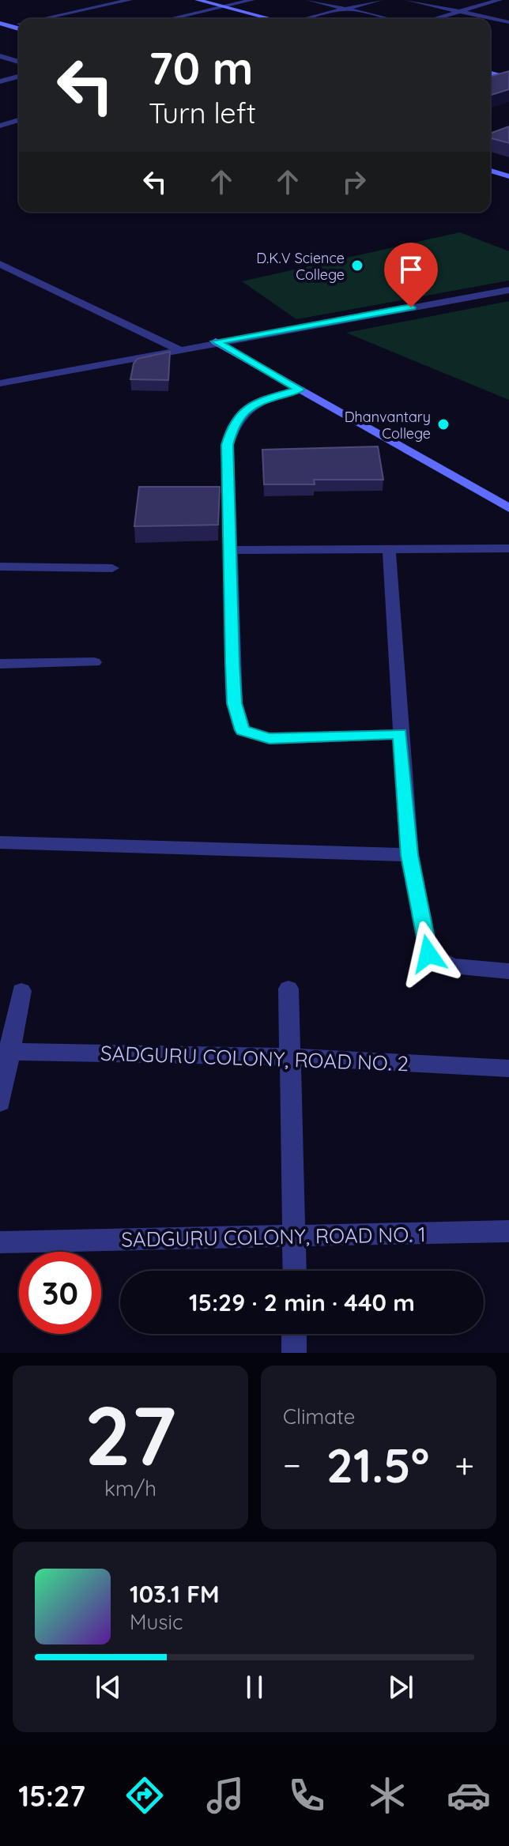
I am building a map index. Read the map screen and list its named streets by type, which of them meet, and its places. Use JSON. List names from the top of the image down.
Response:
{
  "streets": {
    "street": ["SADGURU COLONY, ROAD NO. 2", "SADGURU COLONY, ROAD NO. 1"]
  },
  "places": ["D.K.V Science College", "Dhanvantary College"],
  "page": {
    "turn": ["70 m", "Turn left"],
    "limit": "30",
    "trip": "15:29 · 2 min · 440 m",
    "tile": [
      ["27", "km/h"],
      "Climate"
    ],
    "heat": ["−", "21.5°", "+"],
    "song": ["103.1 FM", "Music"],
    "tabs": "15:27"
  }
}
